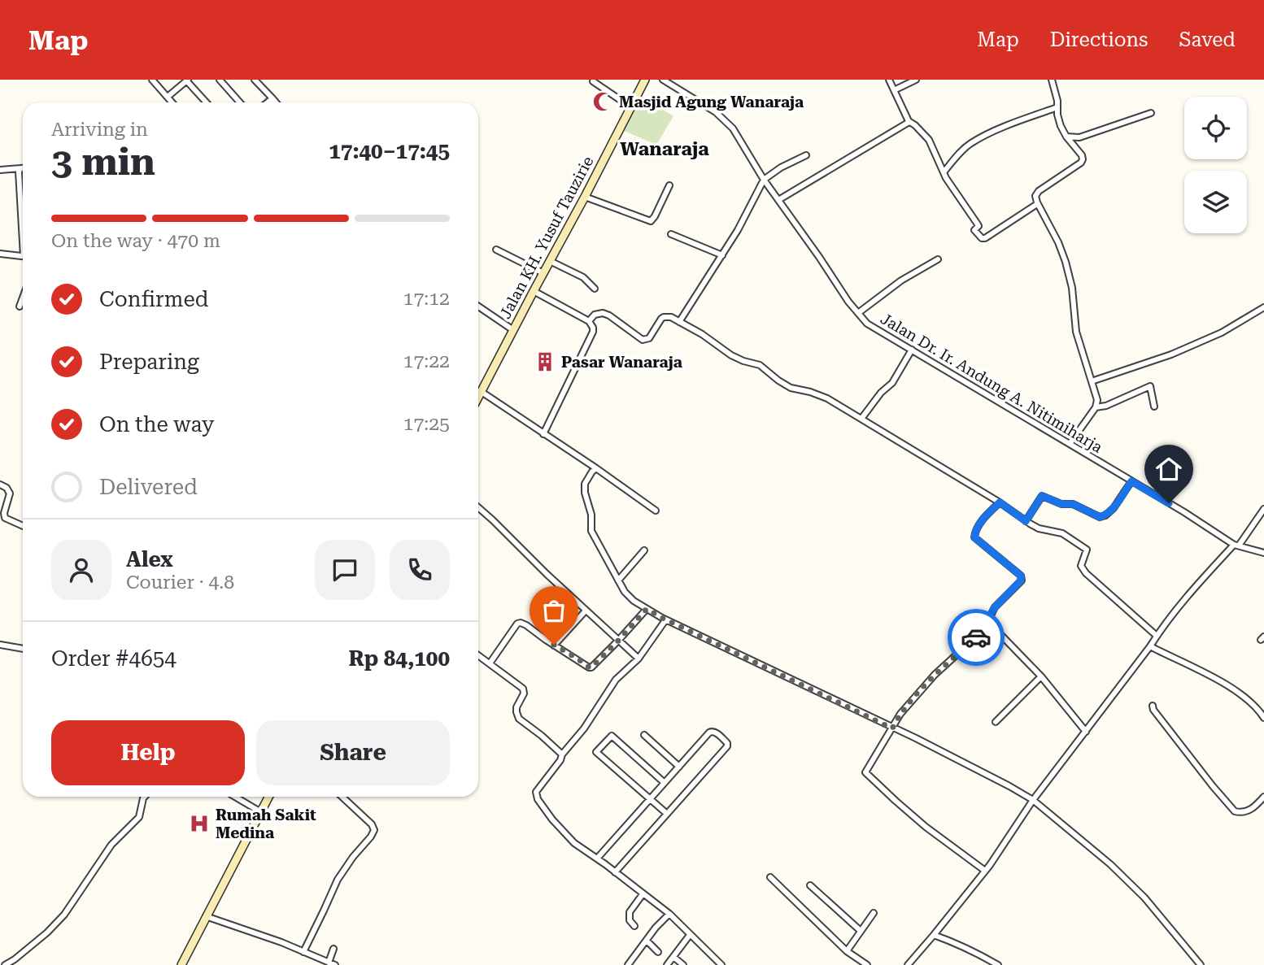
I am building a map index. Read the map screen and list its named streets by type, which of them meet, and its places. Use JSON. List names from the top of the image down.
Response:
{
  "streets": {
    "main road": ["Jalan KH. Yusuf Tauzirie"],
    "street": ["Jalan Dr. Ir. Andung A. Nitimiharja"]
  },
  "districts": ["Wanaraja"],
  "places": {
    "mosque": ["Masjid Agung Wanaraja"],
    "building": ["Pasar Wanaraja"],
    "hospital": ["Rumah Sakit Medina"]
  },
  "page": {
    "header": "Map",
    "nav": ["Map", "Directions", "Saved"],
    "heading": ["3 min", "Arriving in", "17:40–17:45"],
    "panel": [
      "Alex",
      "Courier · 4.8",
      "Order #4654",
      "Rp 84,100"
    ],
    "bar": "On the way · 470 m",
    "list": [
      ["Confirmed", "17:12"],
      ["Preparing", "17:22"],
      ["On the way", "17:25"],
      "Delivered"
    ],
    "buttons": ["Help", "Share"]
  }
}
